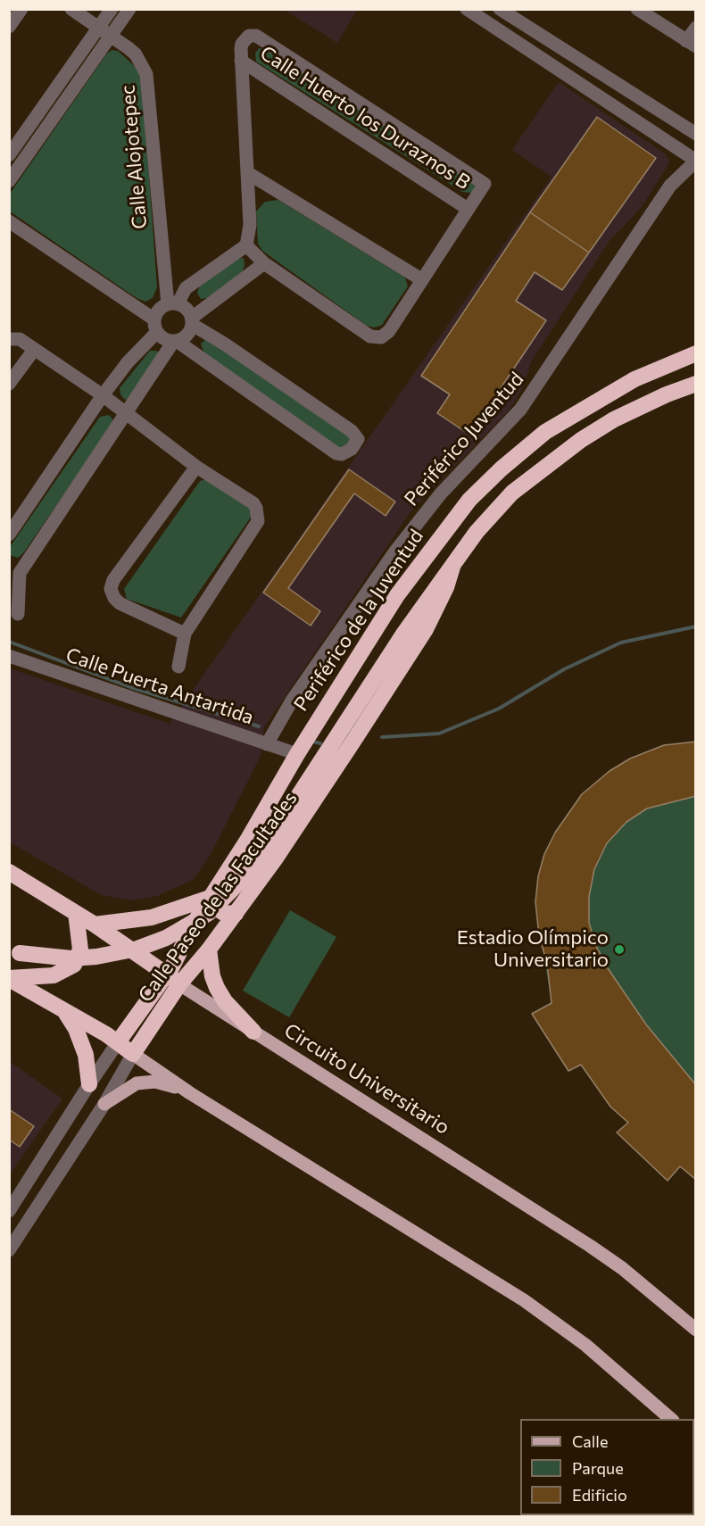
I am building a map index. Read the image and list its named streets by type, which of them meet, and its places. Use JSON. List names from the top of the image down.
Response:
{
  "streets": {
    "highway": ["Periférico de la Juventud", "Calle Paseo de las Facultades", "Circuito Universitario"],
    "street": [
      "Calle Huerto los Duraznos B",
      "Calle Alojotepec",
      "Periférico Juventud",
      "Calle Puerta Antartida"
    ]
  },
  "crossings": [
    ["Periférico Juventud", "Calle Puerta Antartida"],
    ["Periférico de la Juventud", "Calle Puerta Antartida"],
    ["Periférico de la Juventud", "Calle Paseo de las Facultades"],
    ["Periférico de la Juventud", "Circuito Universitario"],
    ["Calle Paseo de las Facultades", "Circuito Universitario"]
  ],
  "places": ["Estadio Olímpico Universitario"],
  "legend": ["Calle", "Parque", "Edificio"]
}
